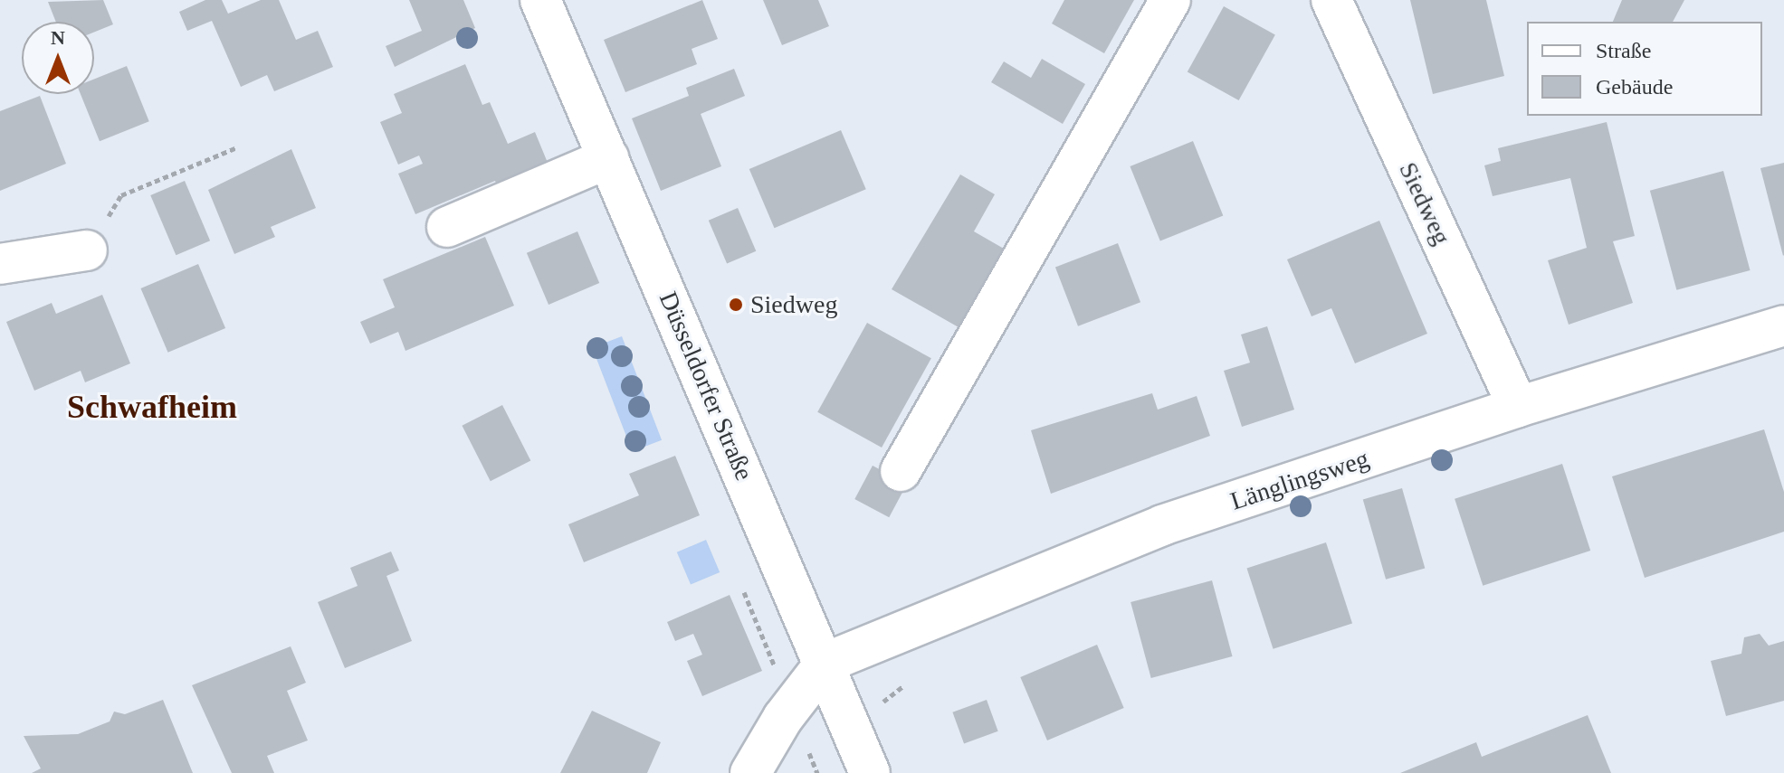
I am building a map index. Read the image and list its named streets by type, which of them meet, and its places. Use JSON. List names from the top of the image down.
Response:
{
  "streets": {
    "street": ["Siedweg", "Düsseldorfer Straße", "Länglingsweg"]
  },
  "crossings": [
    ["Siedweg", "Länglingsweg"],
    ["Düsseldorfer Straße", "Länglingsweg"]
  ],
  "districts": ["Schwafheim"],
  "places": ["Siedweg"],
  "legend": ["Straße", "Gebäude"],
  "north": "top"
}
